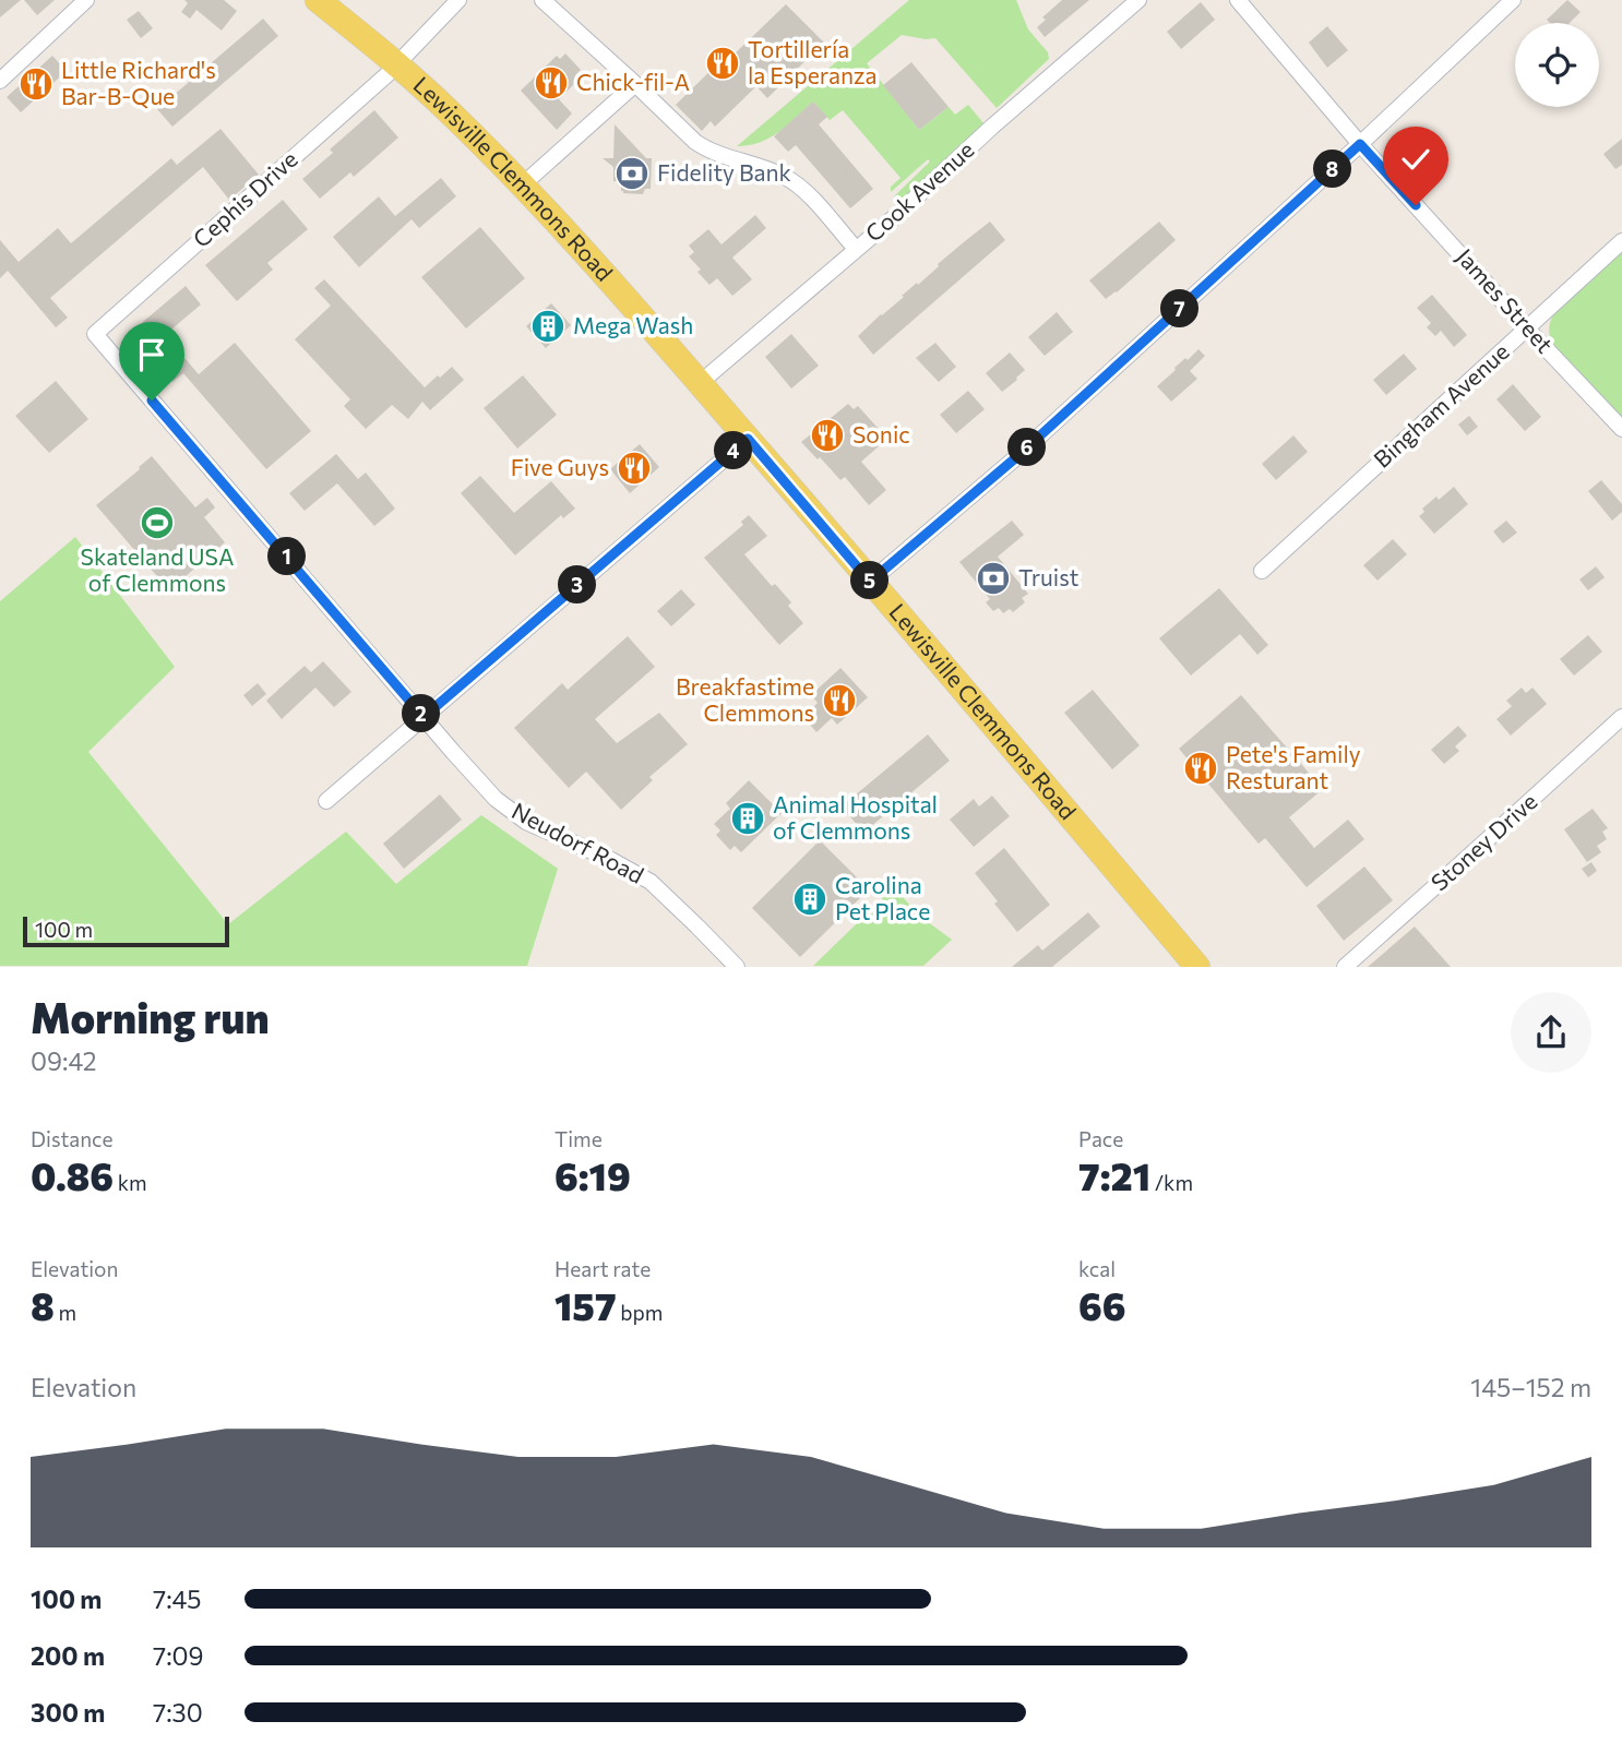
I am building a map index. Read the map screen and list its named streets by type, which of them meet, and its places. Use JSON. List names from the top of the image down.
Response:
{
  "streets": {
    "main road": ["Lewisville Clemmons Road"],
    "street": [
      "Cook Avenue",
      "Cephis Drive",
      "James Street",
      "Bingham Avenue",
      "Stoney Drive",
      "Neudorf Road"
    ]
  },
  "crossings": [
    ["Lewisville Clemmons Road", "Cook Avenue"],
    ["Lewisville Clemmons Road", "Cephis Drive"],
    ["Cephis Drive", "Neudorf Road"],
    ["James Street", "Bingham Avenue"]
  ],
  "places": {
    "restaurant": [
      "Tortillería la Esperanza",
      "Chick-fil-A",
      "Little Richard's Bar-B-Que",
      "Sonic",
      "Five Guys",
      "Breakfastime Clemmons",
      "Pete's Family Resturant"
    ],
    "bank": ["Fidelity Bank", "Truist"],
    "building": ["Mega Wash", "Animal Hospital of Clemmons", "Carolina Pet Place"],
    "sports": ["Skateland USA of Clemmons"]
  },
  "scale_bar": "100 m",
  "page": {
    "pins": [
      "8",
      "7",
      "6",
      "4",
      "1",
      "5",
      "3",
      "2"
    ],
    "scale": "100 m",
    "heading": ["Morning run", "09:42"],
    "stats": [
      ["Distance", "0.86 km"],
      ["Time", "6:19"],
      ["Pace", "7:21 /km"],
      ["Elevation", "8 m"],
      ["Heart rate", "157 bpm"],
      ["kcal", "66"]
    ],
    "chart": ["Elevation", "145–152 m"],
    "list": [
      {
        "name": "100 m",
        "note": "7:45"
      },
      {
        "name": "200 m",
        "note": "7:09"
      },
      {
        "name": "300 m",
        "note": "7:30"
      }
    ]
  }
}
